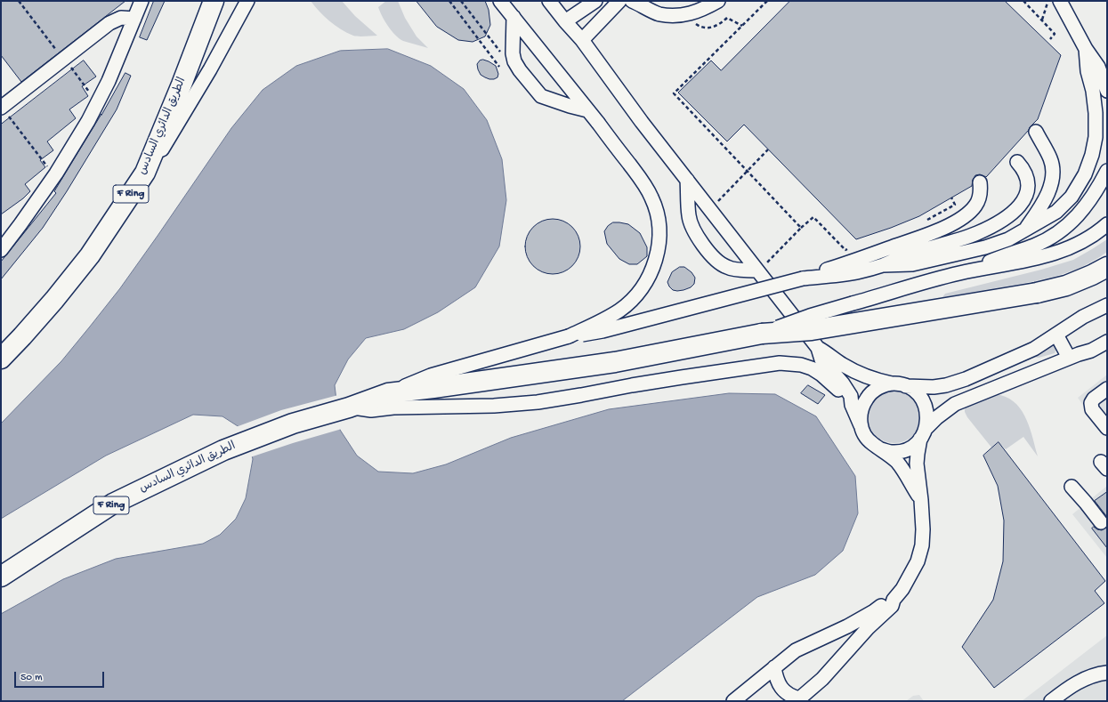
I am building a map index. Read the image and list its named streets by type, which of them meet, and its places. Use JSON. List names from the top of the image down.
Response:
{
  "streets": {
    "highway": ["الطريق الدائري السادس", "F Ring"]
  },
  "scale_bar": "50 m"
}
